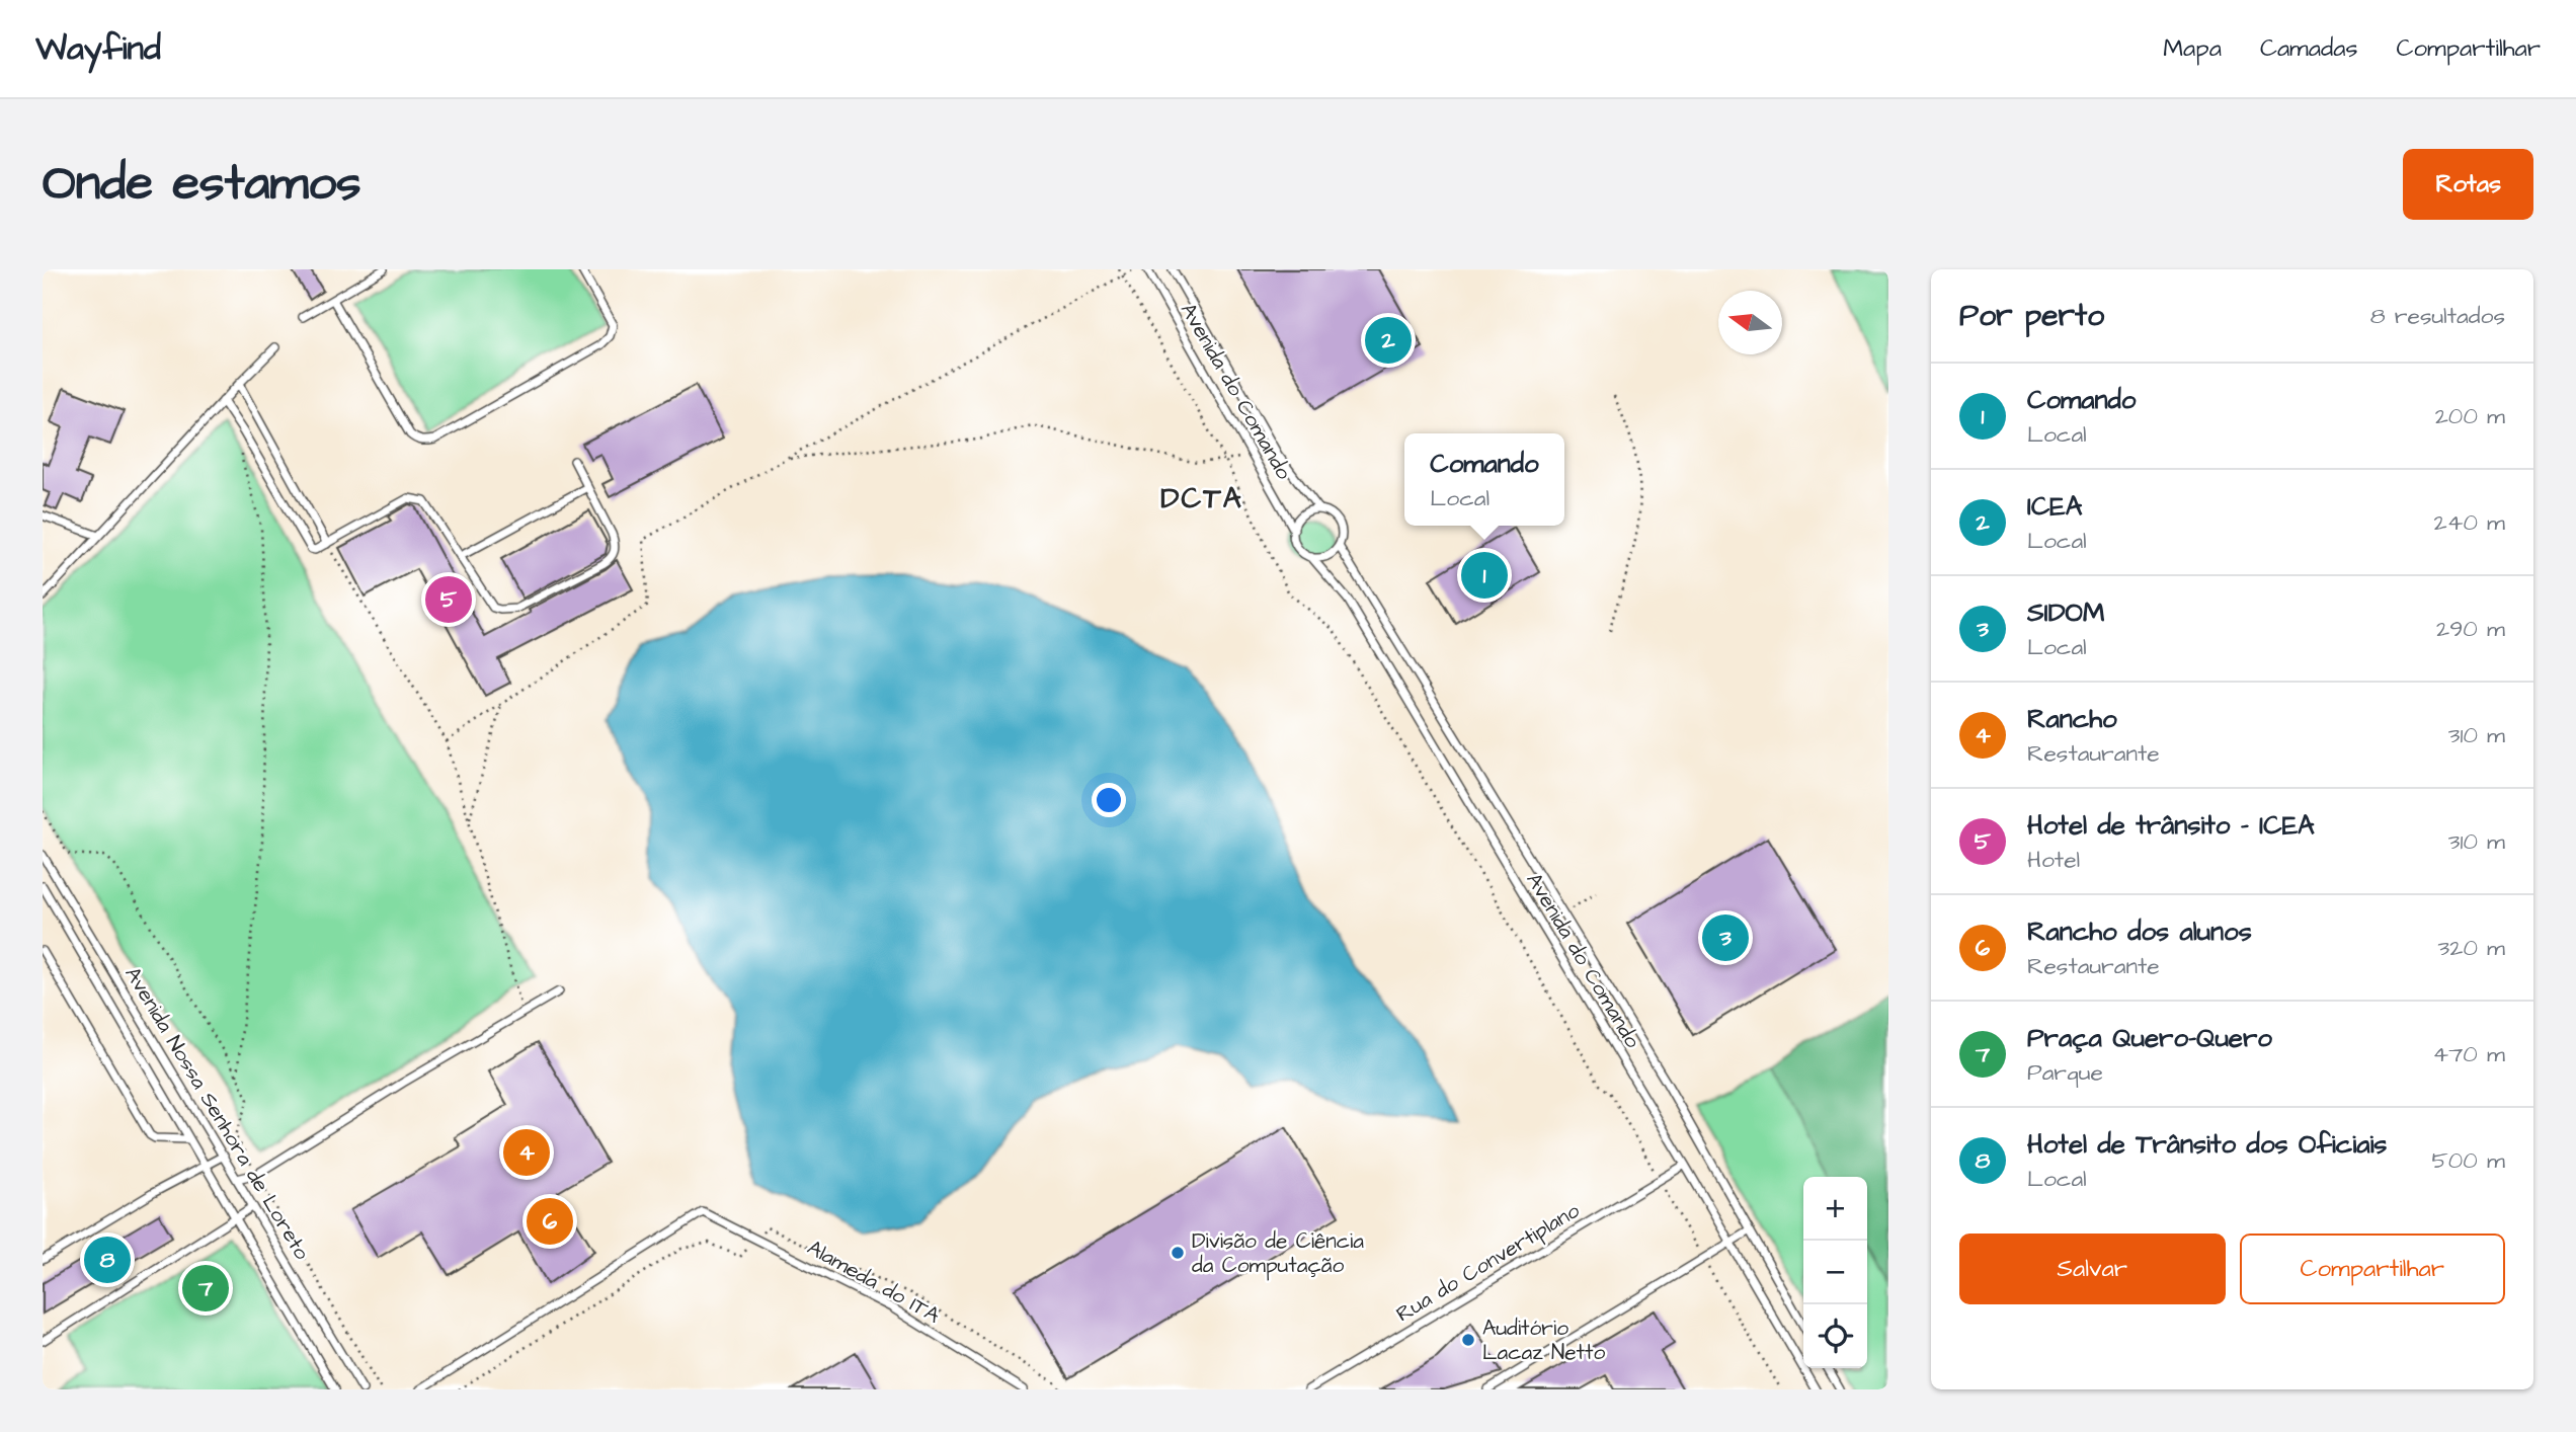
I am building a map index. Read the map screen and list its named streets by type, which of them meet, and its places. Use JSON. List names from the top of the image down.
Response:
{
  "streets": {
    "lane": [
      "Avenida do Comando",
      "Avenida Nossa Senhora de Loreto",
      "Rua do Convertiplano",
      "Alameda do ITA"
    ]
  },
  "crossings": [
    ["Avenida do Comando", "Rua do Convertiplano"]
  ],
  "districts": ["DCTA"],
  "places": ["Divisão de Ciência da Computação", "Auditório Lacaz Netto"],
  "north": "left",
  "page": {
    "header": "Wayfind",
    "nav": ["Mapa", "Camadas", "Compartilhar"],
    "buttons": [
      "Rotas",
      ["Salvar", "Compartilhar"]
    ],
    "title": "Onde estamos",
    "heading": ["Por perto", "8 resultados"],
    "pins": [
      "2",
      "1",
      "5",
      "3",
      "4",
      "6",
      "8",
      "7"
    ],
    "list": [
      {
        "mark": "1",
        "name": "Comando",
        "note": "Local",
        "value": "200 m"
      },
      {
        "mark": "2",
        "name": "ICEA",
        "note": "Local",
        "value": "240 m"
      },
      {
        "mark": "3",
        "name": "SIDOM",
        "note": "Local",
        "value": "290 m"
      },
      {
        "mark": "4",
        "name": "Rancho",
        "note": "Restaurante",
        "value": "310 m"
      },
      {
        "mark": "5",
        "name": "Hotel de trânsito - ICEA",
        "note": "Hotel",
        "value": "310 m"
      },
      {
        "mark": "6",
        "name": "Rancho dos alunos",
        "note": "Restaurante",
        "value": "320 m"
      },
      {
        "mark": "7",
        "name": "Praça Quero-Quero",
        "note": "Parque",
        "value": "470 m"
      },
      {
        "mark": "8",
        "name": "Hotel de Trânsito dos Oficiais",
        "note": "Local",
        "value": "500 m"
      }
    ],
    "popup": ["Comando", "Local"],
    "map_buttons": ["+", "−"]
  }
}
